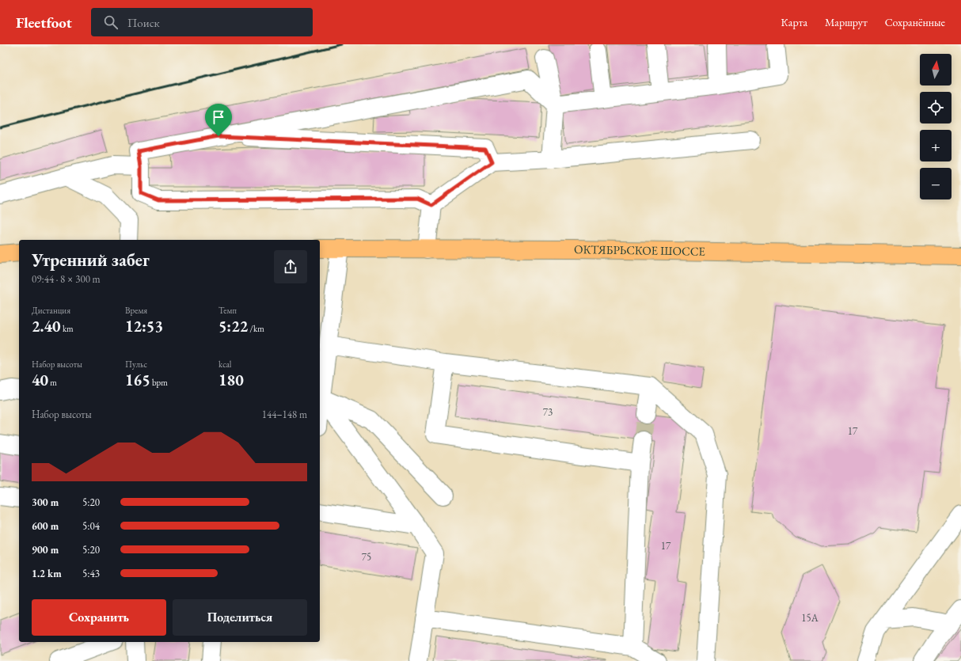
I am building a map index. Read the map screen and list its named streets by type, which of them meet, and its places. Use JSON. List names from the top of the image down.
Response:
{
  "streets": {
    "main road": ["ОКТЯБРЬСКОЕ ШОССЕ"]
  },
  "house_numbers": [
    "73",
    "17",
    "17",
    "75",
    "15А"
  ],
  "north": "top",
  "page": {
    "header": "Fleetfoot",
    "search": "Поиск",
    "nav": ["Карта", "Маршрут", "Сохранённые"],
    "map_buttons": ["+", "−"],
    "heading": ["Утренний забег", "09:44 · 8 × 300 m"],
    "stats": [
      ["Дистанция", "2.40 km"],
      ["Время", "12:53"],
      ["Темп", "5:22 /km"],
      ["Набор высоты", "40 m"],
      ["Пульс", "165 bpm"],
      ["kcal", "180"]
    ],
    "chart": ["Набор высоты", "144–148 m"],
    "list": [
      {
        "name": "300 m",
        "note": "5:20"
      },
      {
        "name": "600 m",
        "note": "5:04"
      },
      {
        "name": "900 m",
        "note": "5:20"
      },
      {
        "name": "1.2 km",
        "note": "5:43"
      }
    ],
    "buttons": ["Сохранить", "Поделиться"]
  }
}
